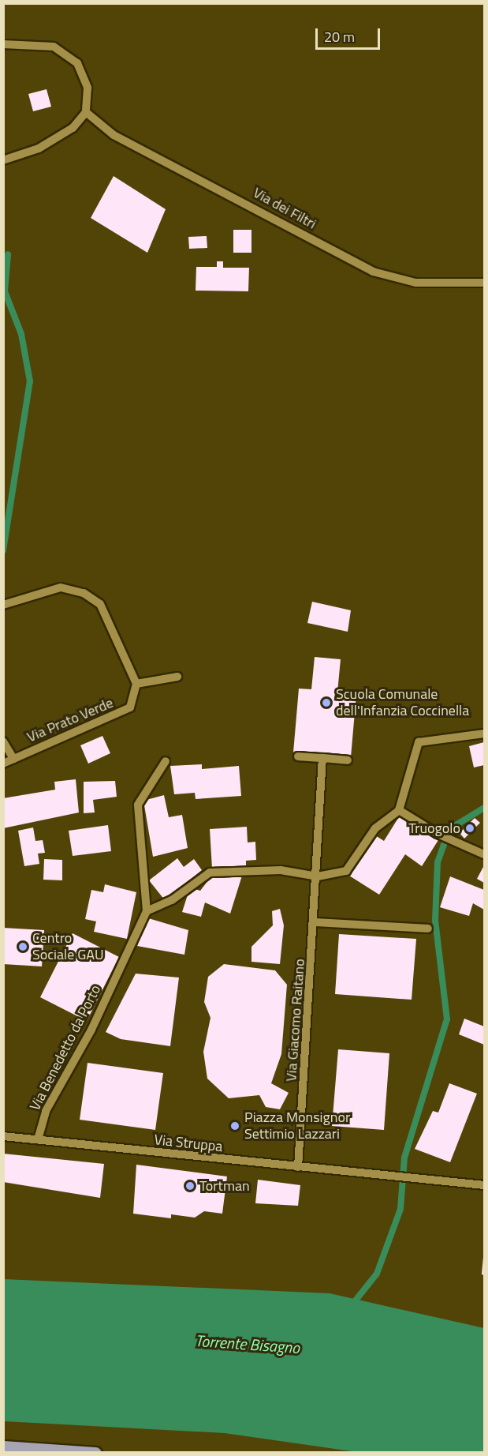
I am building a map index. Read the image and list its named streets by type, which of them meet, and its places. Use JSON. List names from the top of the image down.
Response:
{
  "streets": {
    "street": [
      "Via dei Filtri",
      "Via Prato Verde",
      "Via Giacomo Raitano",
      "Via Benedetto da Porto",
      "Via Struppa"
    ]
  },
  "crossings": [
    ["Via Giacomo Raitano", "Via Struppa"],
    ["Via Benedetto da Porto", "Via Struppa"]
  ],
  "water": ["Torrente Bisagno"],
  "places": [
    "Scuola Comunale dell'Infanzia Coccinella",
    "Truogolo",
    "Centro Sociale GAU",
    "Piazza Monsignor Settimio Lazzari",
    "Tortman"
  ],
  "scale_bar": "20 m"
}
